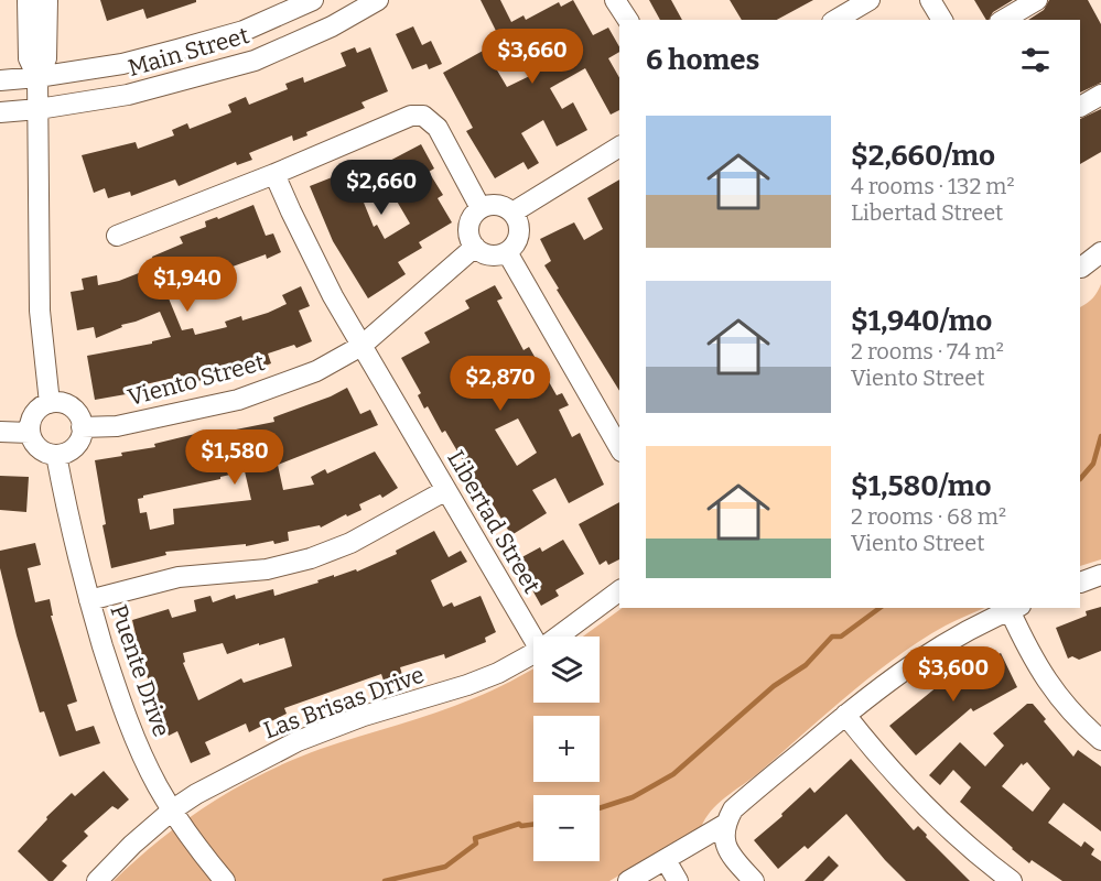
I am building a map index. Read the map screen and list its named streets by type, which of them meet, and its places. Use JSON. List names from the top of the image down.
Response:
{
  "streets": {
    "street": [
      "Main Street",
      "Viento Street",
      "Libertad Street",
      "Puente Drive",
      "Las Brisas Drive"
    ]
  },
  "crossings": [
    ["Viento Street", "Libertad Street"],
    ["Viento Street", "Puente Drive"],
    ["Puente Drive", "Las Brisas Drive"]
  ],
  "page": {
    "heading": "6 homes",
    "price": [
      "$3,660",
      "$2,660",
      "$1,940",
      "$2,870",
      "$1,580",
      "$3,600"
    ],
    "list": [
      {
        "name": "$2,660/mo",
        "note": "4 rooms · 132 m² · Libertad Street"
      },
      {
        "name": "$1,940/mo",
        "note": "2 rooms · 74 m² · Viento Street"
      },
      {
        "name": "$1,580/mo",
        "note": "2 rooms · 68 m² · Viento Street"
      }
    ],
    "map_buttons": ["+", "−"]
  }
}
